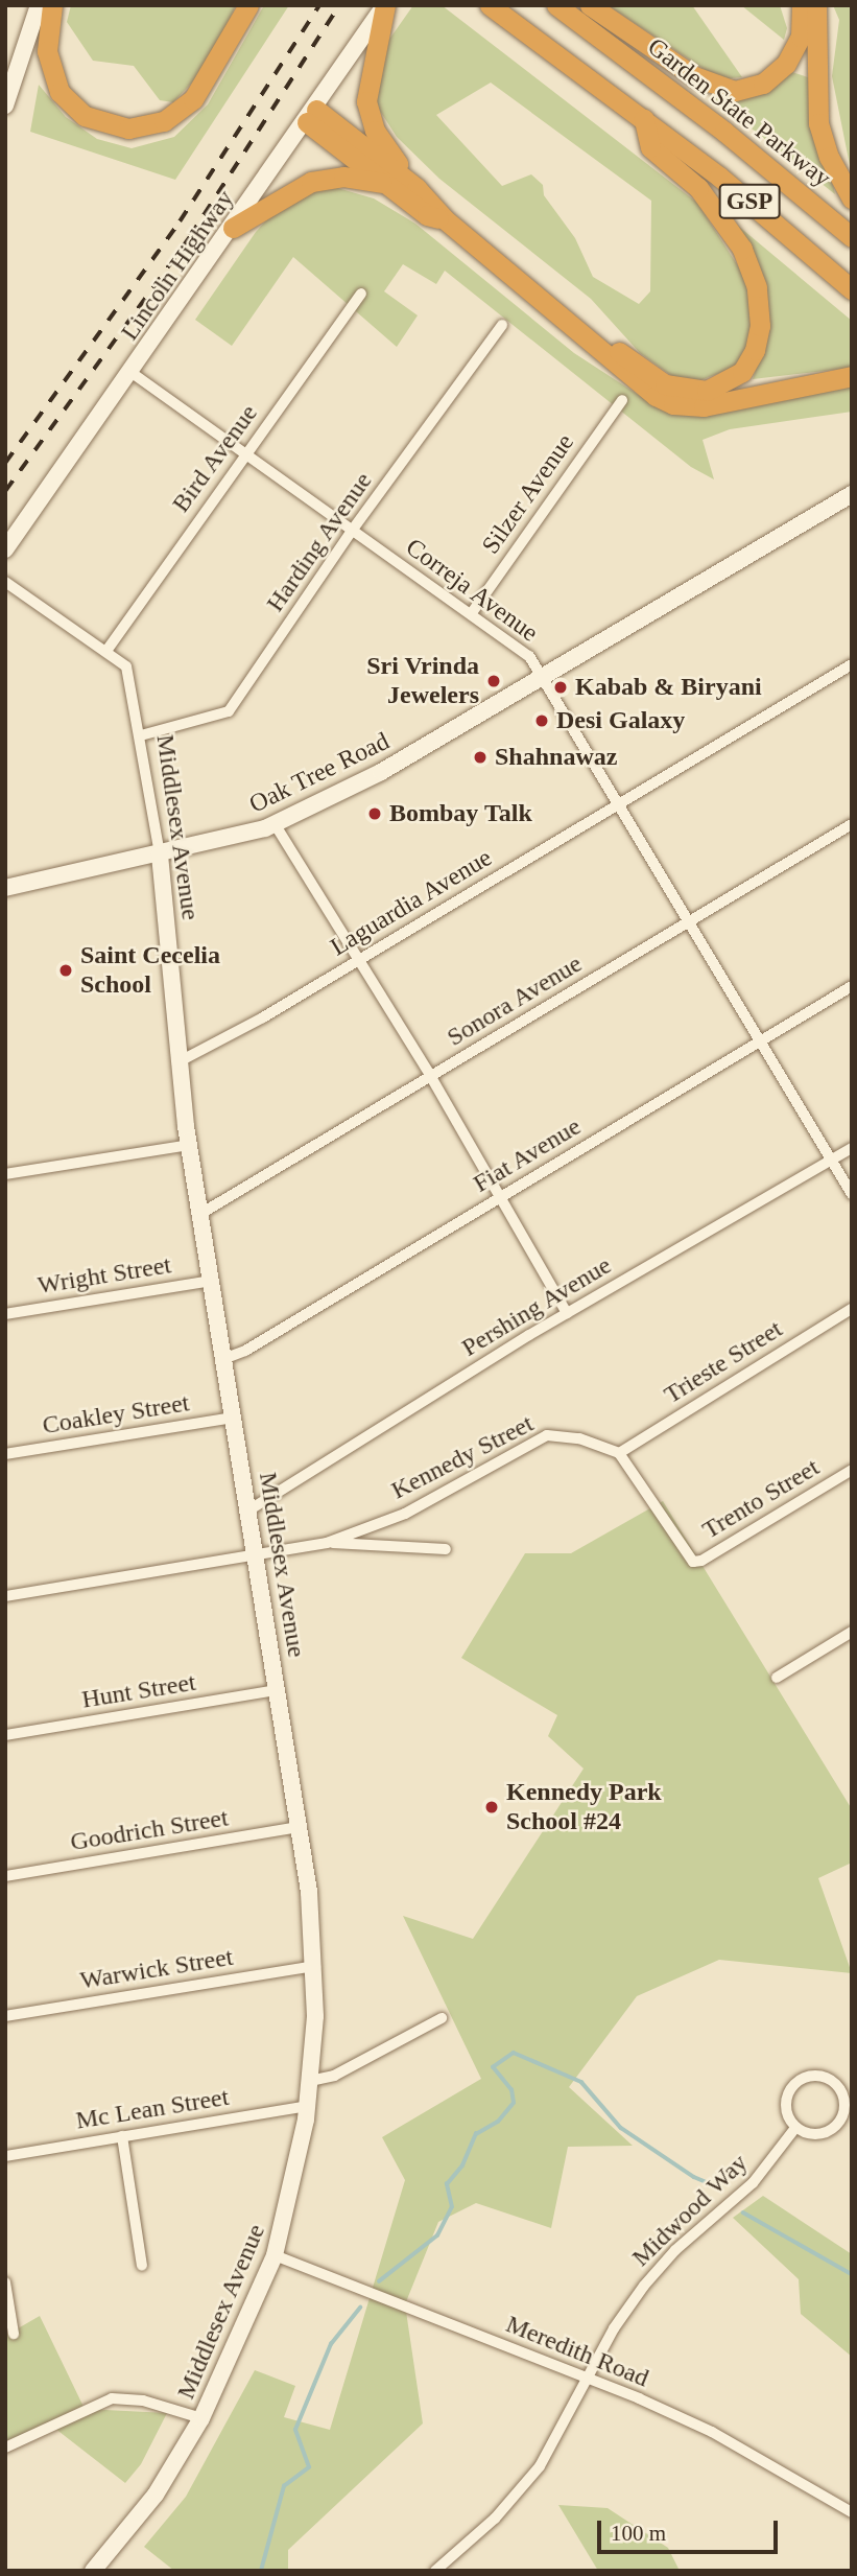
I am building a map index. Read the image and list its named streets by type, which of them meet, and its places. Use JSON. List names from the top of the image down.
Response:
{
  "streets": {
    "highway": ["Garden State Parkway", "GSP"],
    "street": [
      "Lincoln Highway",
      "Bird Avenue",
      "Silzer Avenue",
      "Harding Avenue",
      "Correja Avenue",
      "Oak Tree Road",
      "Middlesex Avenue",
      "Laguardia Avenue",
      "Sonora Avenue",
      "Fiat Avenue",
      "Wright Street",
      "Pershing Avenue",
      "Trieste Street",
      "Coakley Street",
      "Kennedy Street",
      "Trento Street",
      "Hunt Street",
      "Goodrich Street",
      "Warwick Street",
      "Mc Lean Street",
      "Midwood Way",
      "Meredith Road"
    ]
  },
  "crossings": [
    ["Lincoln Highway", "Correja Avenue"],
    ["Bird Avenue", "Correja Avenue"],
    ["Bird Avenue", "Middlesex Avenue"],
    ["Silzer Avenue", "Correja Avenue"],
    ["Harding Avenue", "Correja Avenue"],
    ["Harding Avenue", "Middlesex Avenue"],
    ["Correja Avenue", "Oak Tree Road"],
    ["Correja Avenue", "Laguardia Avenue"],
    ["Correja Avenue", "Sonora Avenue"],
    ["Correja Avenue", "Fiat Avenue"],
    ["Correja Avenue", "Pershing Avenue"],
    ["Oak Tree Road", "Middlesex Avenue"],
    ["Middlesex Avenue", "Laguardia Avenue"],
    ["Middlesex Avenue", "Sonora Avenue"],
    ["Middlesex Avenue", "Fiat Avenue"],
    ["Middlesex Avenue", "Wright Street"],
    ["Middlesex Avenue", "Pershing Avenue"],
    ["Middlesex Avenue", "Coakley Street"],
    ["Middlesex Avenue", "Kennedy Street"],
    ["Middlesex Avenue", "Hunt Street"],
    ["Middlesex Avenue", "Goodrich Street"],
    ["Middlesex Avenue", "Warwick Street"],
    ["Middlesex Avenue", "Mc Lean Street"],
    ["Middlesex Avenue", "Meredith Road"],
    ["Trieste Street", "Kennedy Street"],
    ["Trieste Street", "Trento Street"],
    ["Kennedy Street", "Trento Street"],
    ["Midwood Way", "Meredith Road"]
  ],
  "places": [
    "Sri Vrinda Jewelers",
    "Kabab & Biryani",
    "Desi Galaxy",
    "Shahnawaz",
    "Bombay Talk",
    "Saint Cecelia School",
    "Kennedy Park School #24"
  ],
  "scale_bar": "100 m"
}
